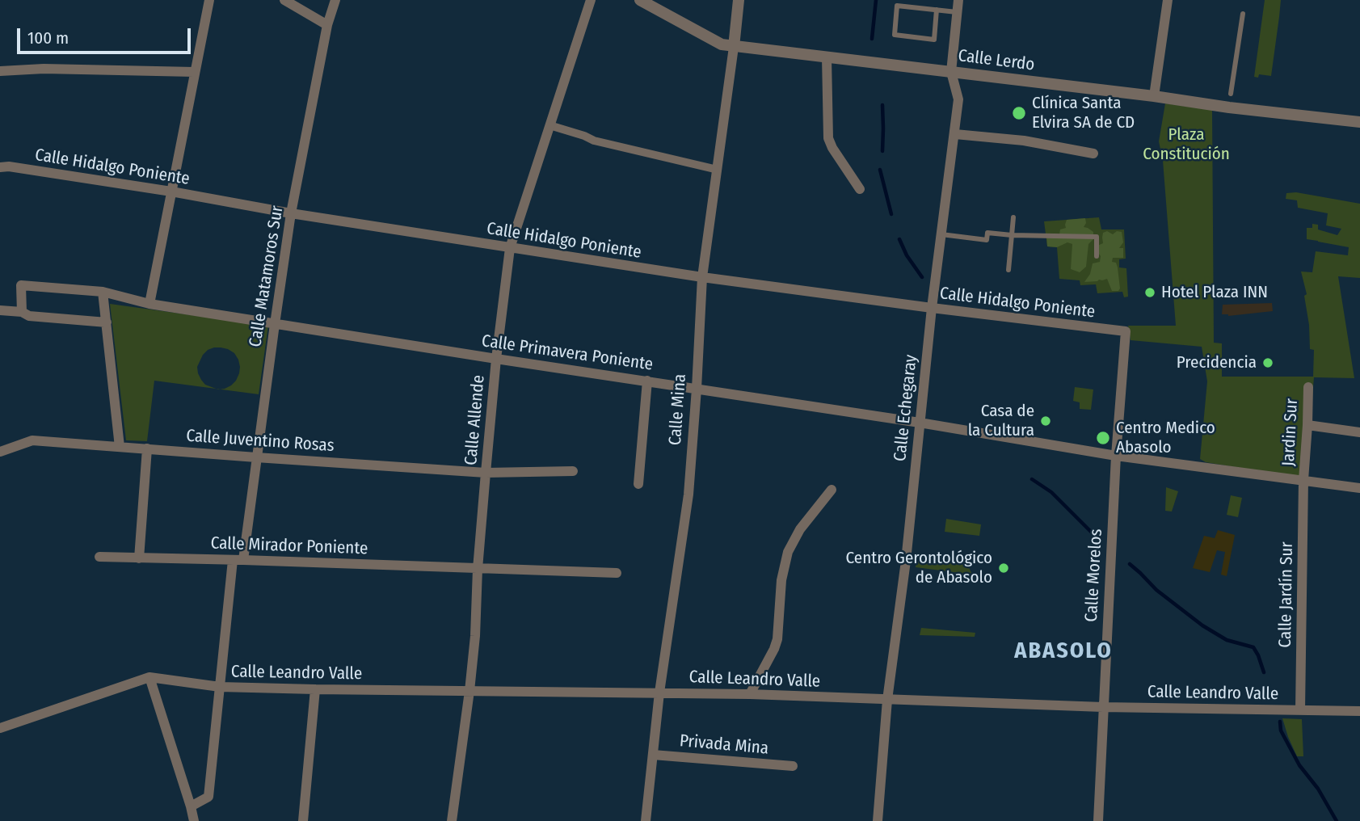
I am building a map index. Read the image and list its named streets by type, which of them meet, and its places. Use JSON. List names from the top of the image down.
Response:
{
  "streets": {
    "street": [
      "Calle Lerdo",
      "Calle Hidalgo Poniente",
      "Calle Matamoros Sur",
      "Calle Primavera Poniente",
      "Calle Echegaray",
      "Calle Mina",
      "Calle Allende",
      "Jardin Sur",
      "Calle Juventino Rosas",
      "Calle Mirador Poniente",
      "Calle Morelos",
      "Calle Jardín Sur",
      "Calle Leandro Valle",
      "Privada Mina"
    ]
  },
  "crossings": [
    ["Calle Lerdo", "Calle Echegaray"],
    ["Calle Lerdo", "Calle Mina"],
    ["Calle Hidalgo Poniente", "Calle Matamoros Sur"],
    ["Calle Hidalgo Poniente", "Calle Echegaray"],
    ["Calle Hidalgo Poniente", "Calle Mina"],
    ["Calle Hidalgo Poniente", "Calle Allende"],
    ["Calle Hidalgo Poniente", "Calle Morelos"],
    ["Calle Matamoros Sur", "Calle Primavera Poniente"],
    ["Calle Matamoros Sur", "Calle Juventino Rosas"],
    ["Calle Matamoros Sur", "Calle Mirador Poniente"],
    ["Calle Matamoros Sur", "Calle Leandro Valle"],
    ["Calle Primavera Poniente", "Calle Echegaray"],
    ["Calle Primavera Poniente", "Calle Mina"],
    ["Calle Primavera Poniente", "Calle Allende"],
    ["Calle Primavera Poniente", "Jardin Sur"],
    ["Calle Primavera Poniente", "Calle Morelos"],
    ["Calle Primavera Poniente", "Calle Jardín Sur"],
    ["Calle Echegaray", "Calle Leandro Valle"],
    ["Calle Mina", "Calle Leandro Valle"],
    ["Calle Mina", "Privada Mina"],
    ["Calle Allende", "Calle Juventino Rosas"],
    ["Calle Allende", "Calle Mirador Poniente"],
    ["Calle Allende", "Calle Leandro Valle"],
    ["Jardin Sur", "Calle Jardín Sur"],
    ["Calle Morelos", "Calle Leandro Valle"],
    ["Calle Jardín Sur", "Calle Leandro Valle"]
  ],
  "districts": ["ABASOLO"],
  "parks": ["Plaza Constitución"],
  "places": [
    "Clínica Santa Elvira SA de CD",
    "Hotel Plaza INN",
    "Precidencia",
    "Casa de la Cultura",
    "Centro Medico Abasolo",
    "Centro Gerontológico de Abasolo"
  ],
  "scale_bar": "100 m"
}
